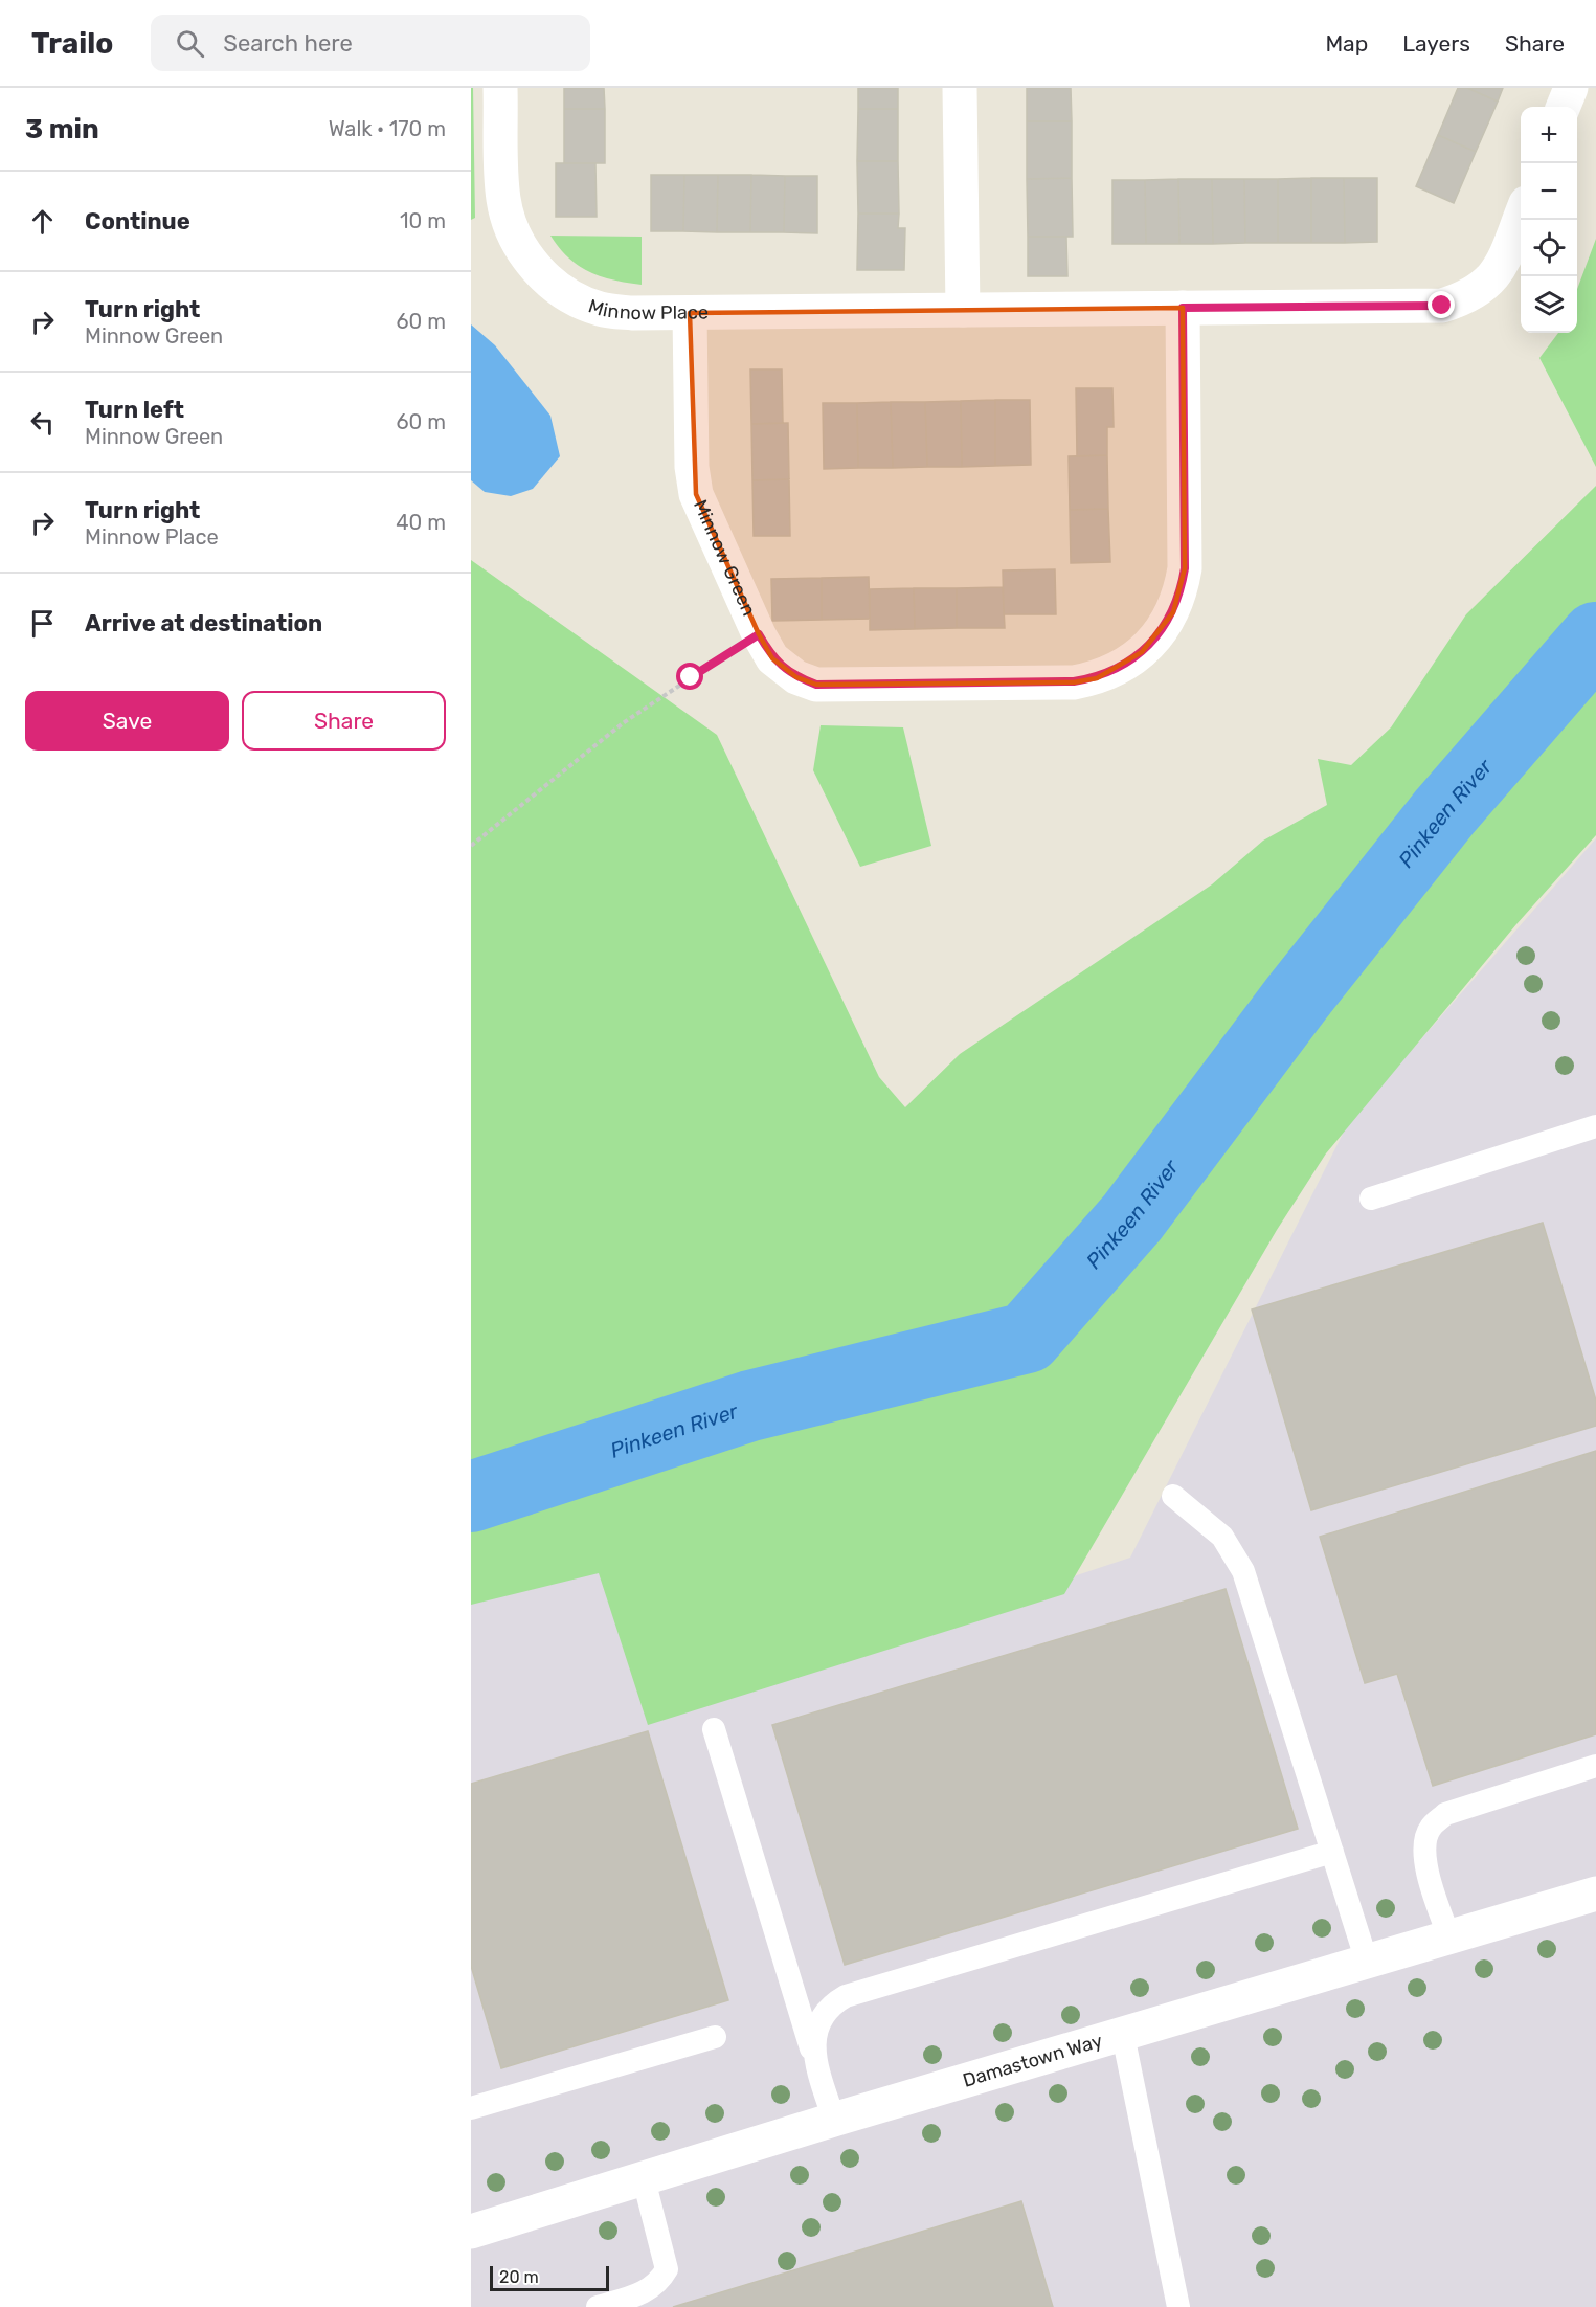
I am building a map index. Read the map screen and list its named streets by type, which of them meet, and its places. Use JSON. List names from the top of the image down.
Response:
{
  "streets": {
    "street": ["Minnow Place", "Minnow Green", "Damastown Way"]
  },
  "crossings": [
    ["Minnow Place", "Minnow Green"]
  ],
  "water": ["Pinkeen River"],
  "scale_bar": "20 m",
  "page": {
    "header": "Trailo",
    "search": "Search here",
    "nav": ["Map", "Layers", "Share"],
    "heading": ["3 min", "Walk · 170 m"],
    "map_buttons": ["+", "−"],
    "list": [
      ["Continue", "10 m"],
      ["Turn right", "Minnow Green", "60 m"],
      ["Turn left", "Minnow Green", "60 m"],
      ["Turn right", "Minnow Place", "40 m"],
      "Arrive at destination"
    ],
    "buttons": ["Save", "Share"],
    "scale": "20 m"
  }
}
